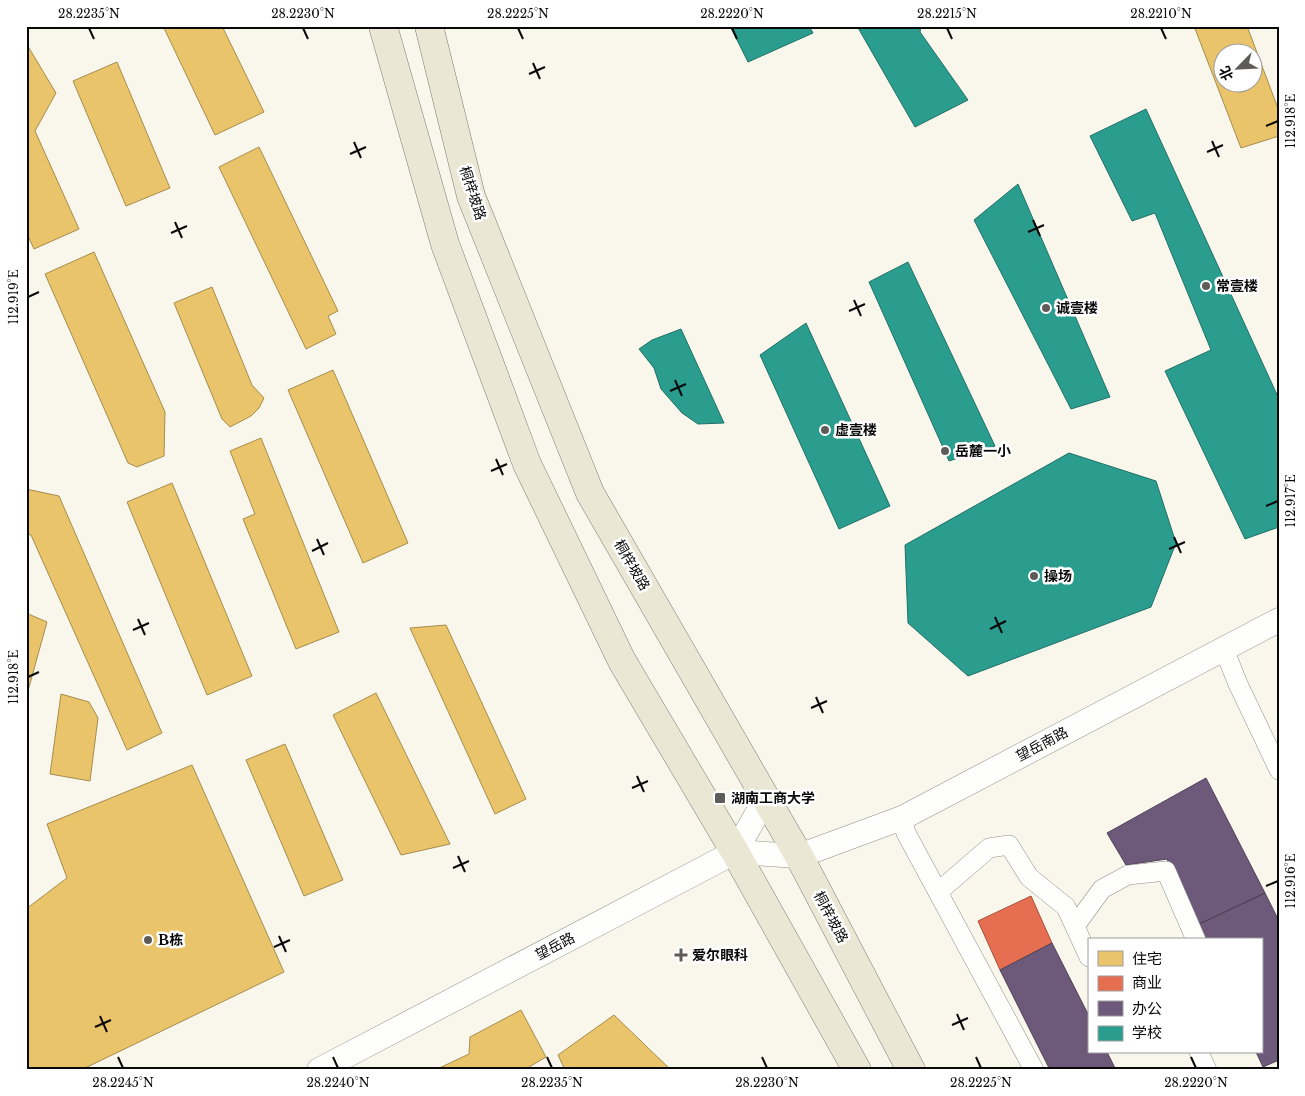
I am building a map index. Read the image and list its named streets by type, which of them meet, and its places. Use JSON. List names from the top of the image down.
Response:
{
  "streets": {
    "main road": ["桐梓坡路"],
    "street": ["望岳南路", "望岳路"]
  },
  "crossings": [
    ["桐梓坡路", "望岳南路"]
  ],
  "places": {
    "other": [
      "常壹楼",
      "诚壹楼",
      "虚壹楼",
      "岳麓一小",
      "操场",
      "B栋"
    ],
    "transit": ["湖南工商大学"],
    "health": ["爱尔眼科"]
  },
  "legend": [
    "住宅",
    "商业",
    "办公",
    "学校"
  ],
  "north": "bottom left",
  "coordinates": [
    "28.2235°N",
    "28.2230°N",
    "28.2225°N",
    "28.2220°N",
    "28.2215°N",
    "28.2210°N",
    "112.918°E",
    "112.919°E",
    "112.917°E",
    "112.916°E",
    "28.2245°N",
    "28.2240°N"
  ]
}
